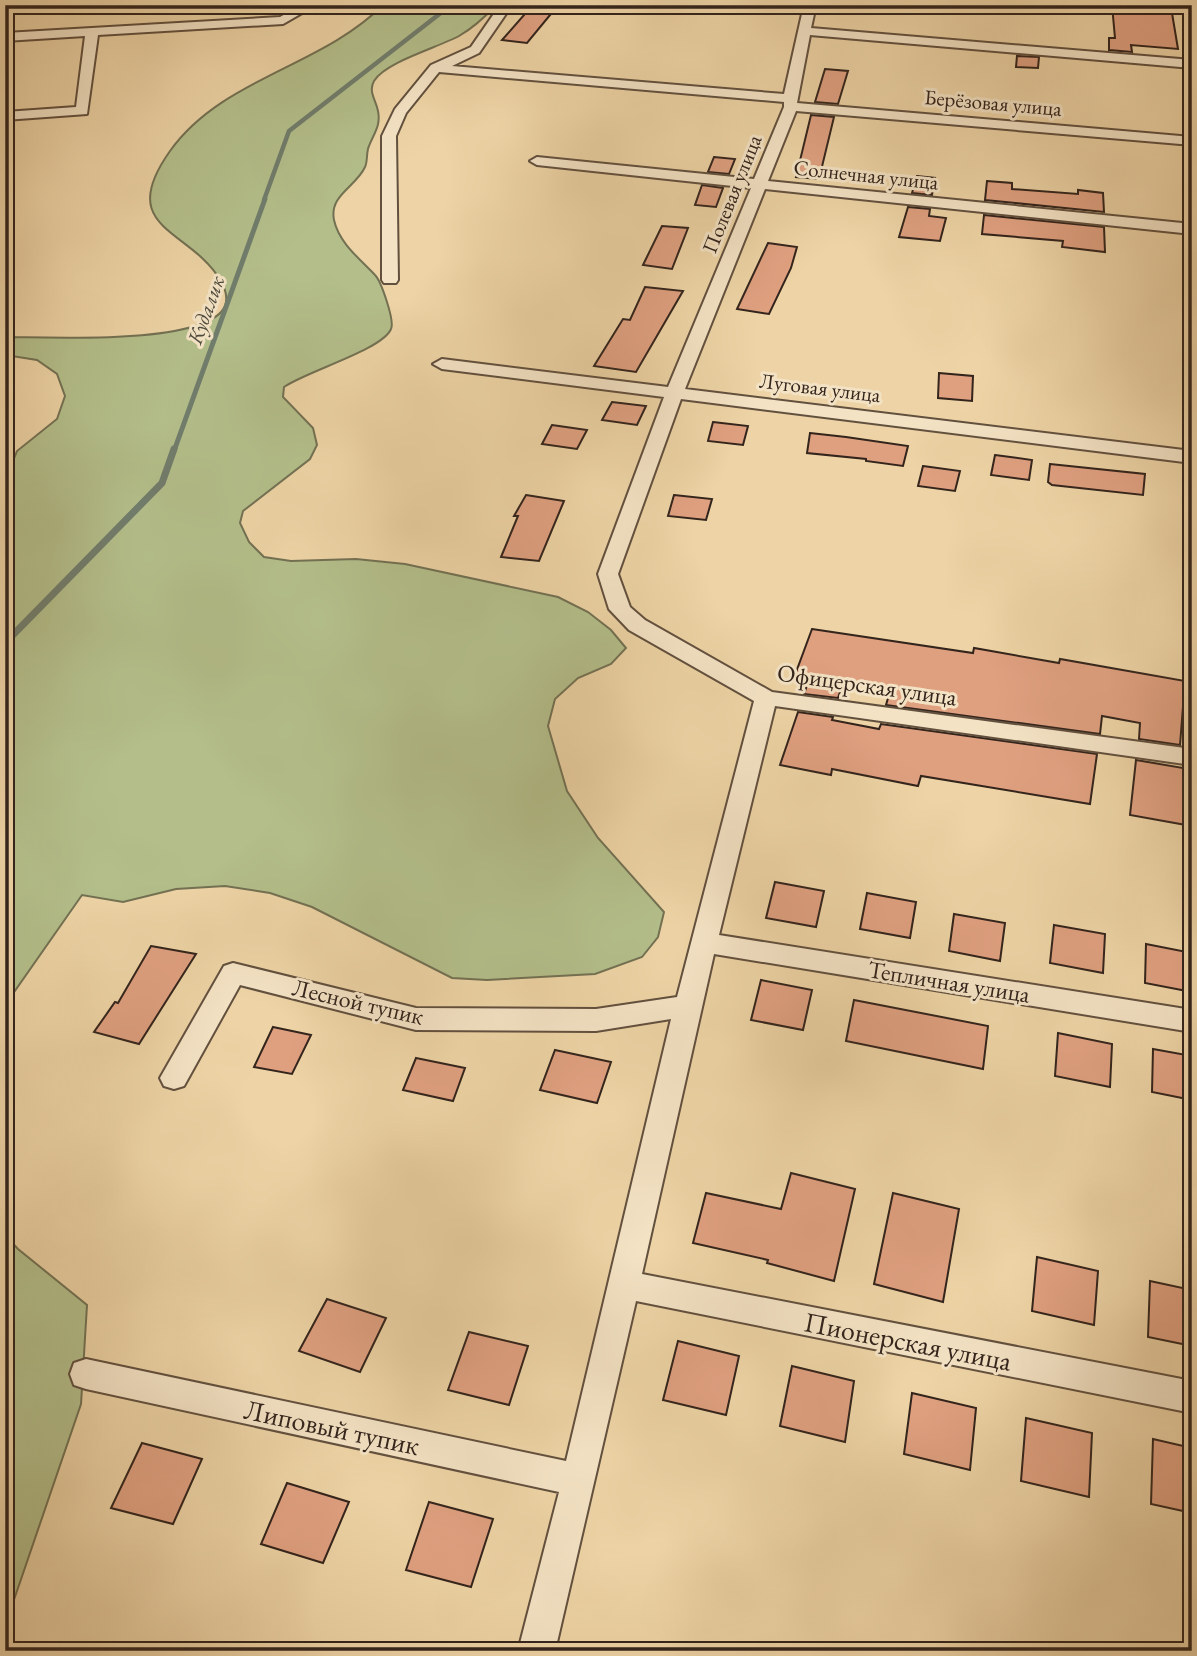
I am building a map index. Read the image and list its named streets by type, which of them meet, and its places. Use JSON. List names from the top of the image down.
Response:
{
  "streets": {
    "street": [
      "Берёзовая улица",
      "Солнечная улица",
      "Полевая улица",
      "Луговая улица",
      "Офицерская улица",
      "Тепличная улица",
      "Лесной тупик",
      "Пионерская улица",
      "Липовый тупик"
    ]
  },
  "crossings": [
    ["Берёзовая улица", "Полевая улица"],
    ["Солнечная улица", "Полевая улица"],
    ["Полевая улица", "Луговая улица"],
    ["Полевая улица", "Офицерская улица"],
    ["Луговая улица", "Офицерская улица"]
  ],
  "water": ["Кудалик"]
}
